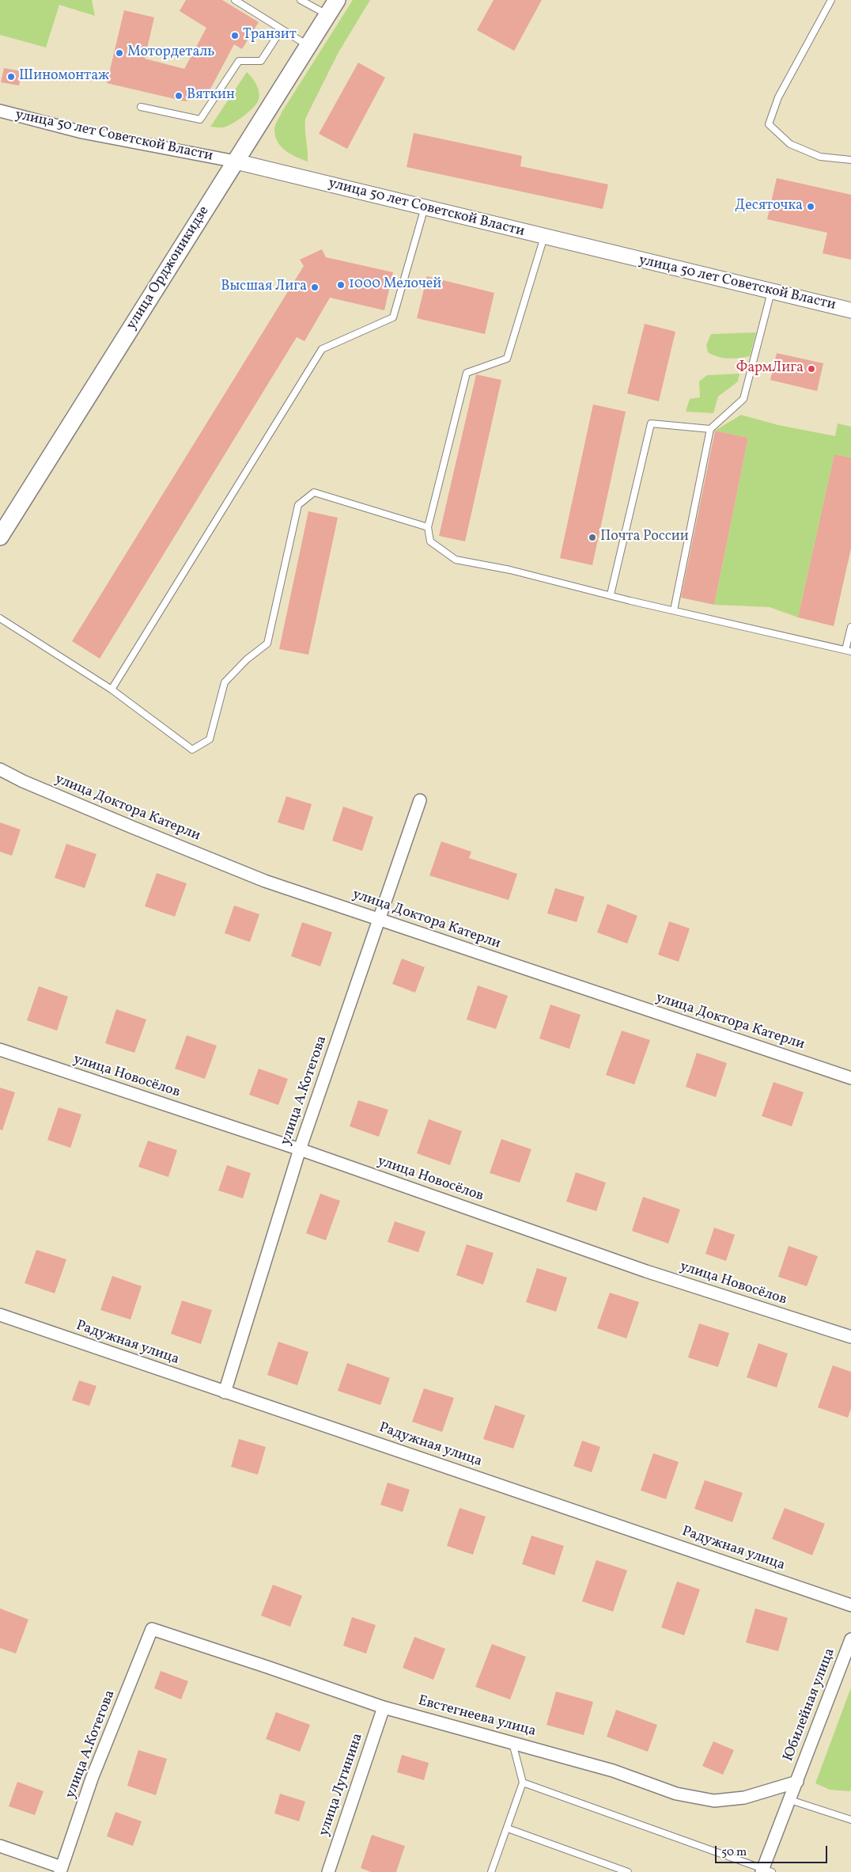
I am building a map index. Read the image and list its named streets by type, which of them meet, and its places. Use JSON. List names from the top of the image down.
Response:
{
  "streets": {
    "main road": ["улица Орджоникидзе"],
    "street": [
      "улица 50 лет Советской Власти",
      "улица Доктора Катерли",
      "улица Новосёлов",
      "улица А.Котегова",
      "Радужная улица",
      "Юбилейная улица",
      "Евстегнеева улица",
      "улица Лугинина"
    ]
  },
  "crossings": [
    ["улица 50 лет Советской Власти", "улица Орджоникидзе"],
    ["улица Доктора Катерли", "улица А.Котегова"],
    ["улица Новосёлов", "улица А.Котегова"],
    ["улица А.Котегова", "Радужная улица"],
    ["улица А.Котегова", "Евстегнеева улица"],
    ["Юбилейная улица", "Евстегнеева улица"],
    ["Евстегнеева улица", "улица Лугинина"]
  ],
  "places": [
    "Транзит",
    "Мотордеталь",
    "Шиномонтаж",
    "Вяткин",
    "Десяточка",
    "1000 Мелочей",
    "Высшая Лига",
    "ФармЛига",
    "Почта России"
  ],
  "scale_bar": "50 m"
}
